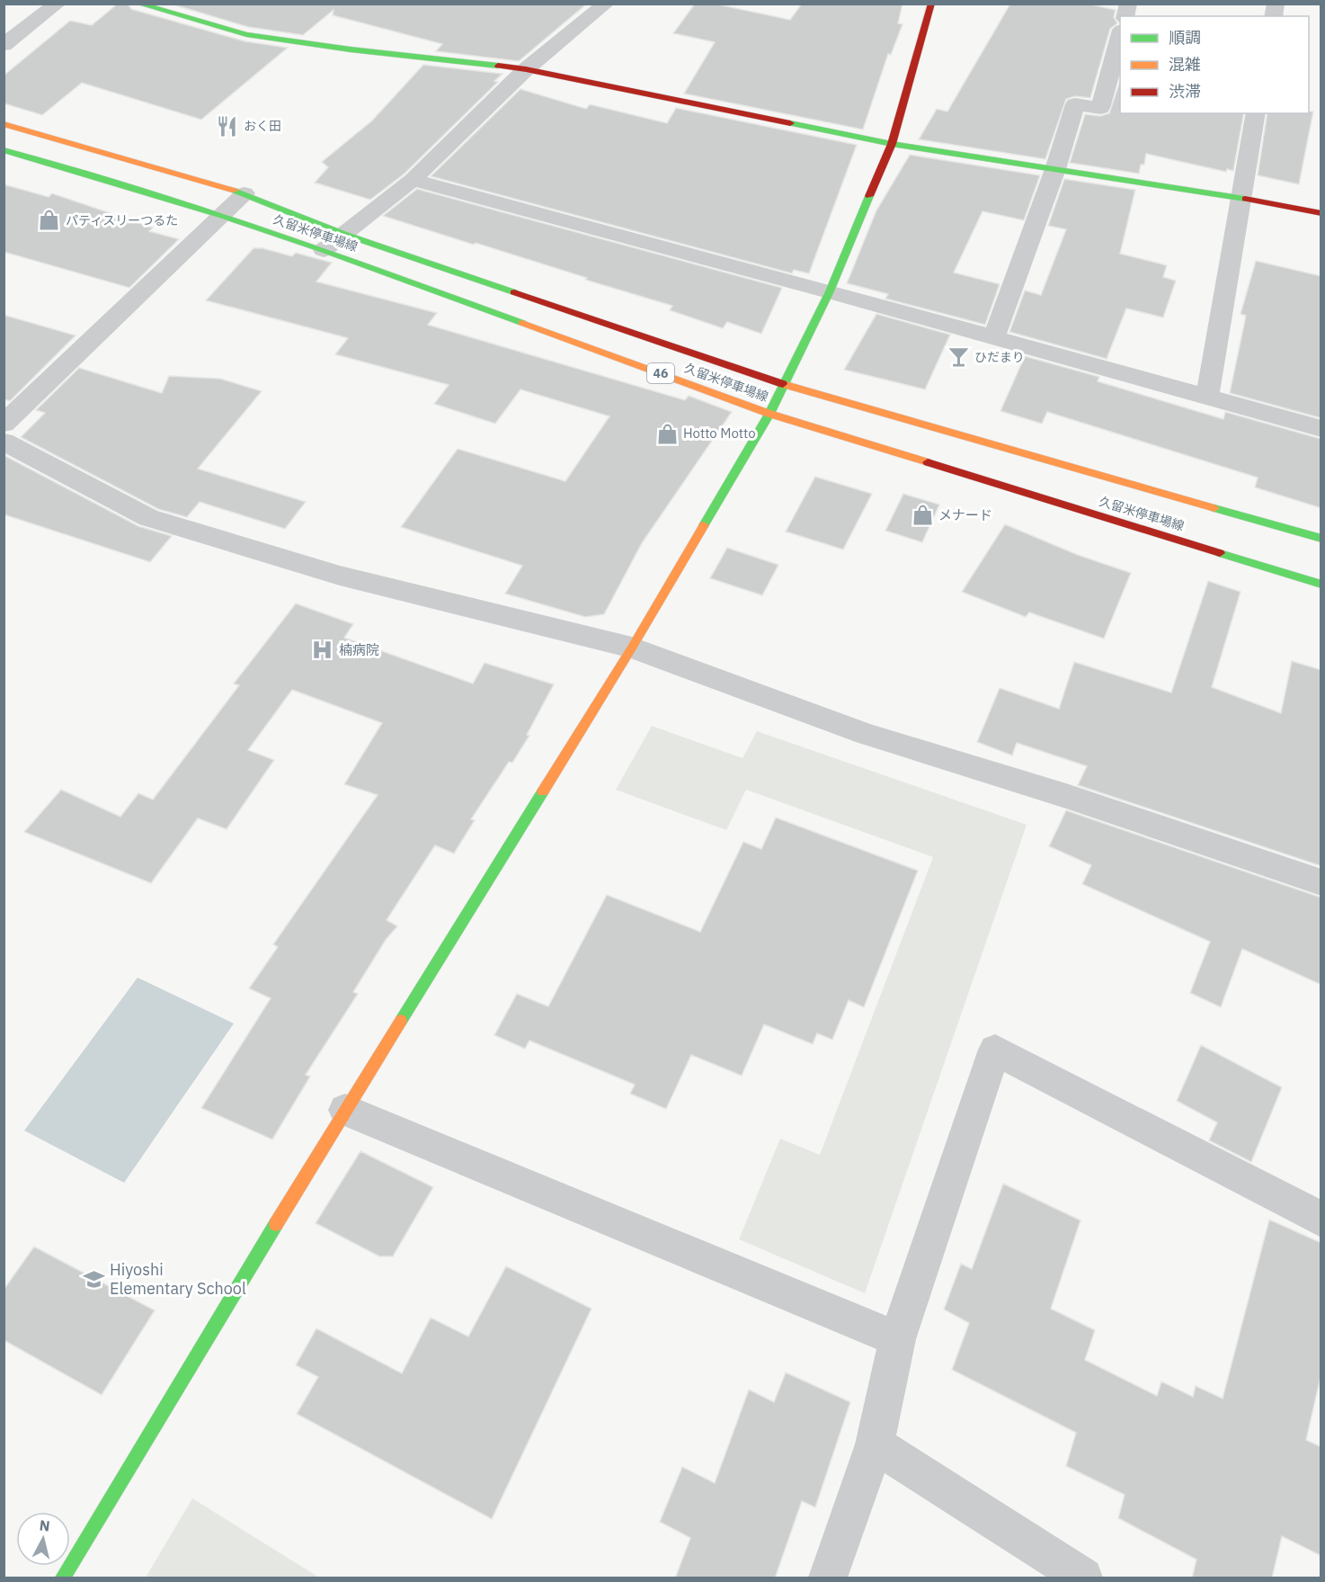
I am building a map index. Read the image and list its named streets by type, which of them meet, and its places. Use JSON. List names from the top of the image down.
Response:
{
  "streets": {
    "street": ["久留米停車場線", "46"]
  },
  "places": {
    "restaurant": ["おく田"],
    "shop": ["パティスリーつるた", "Hotto Motto", "メナード"],
    "bar": ["ひだまり"],
    "hospital": ["楠病院"],
    "school or university": ["Hiyoshi Elementary School"]
  },
  "legend": ["順調", "混雑", "渋滞"],
  "north": "top"
}
